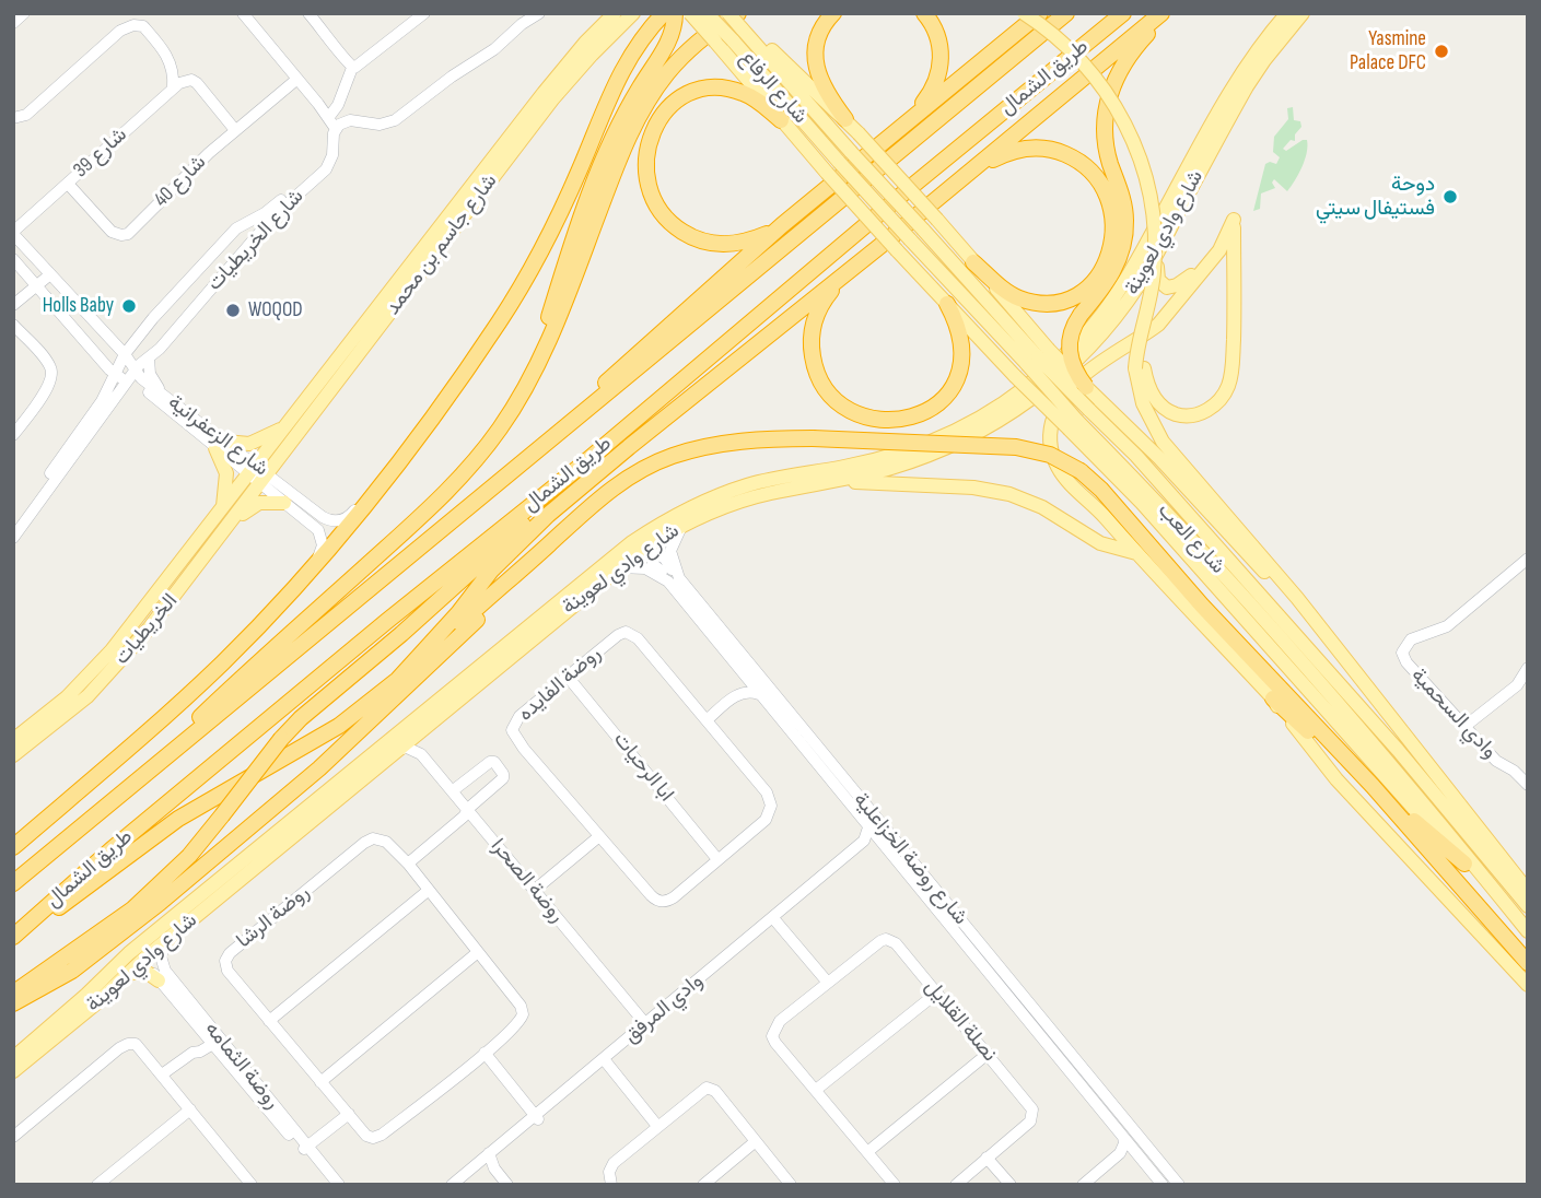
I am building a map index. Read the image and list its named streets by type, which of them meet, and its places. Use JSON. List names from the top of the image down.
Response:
{
  "streets": {
    "highway": ["طريق الشمال"],
    "main road": [
      "شارع الرفاع",
      "شارع وادي لعوينة",
      "شارع جاسم بن محمد",
      "شارع العب",
      "الخريطيات"
    ],
    "street": [
      "شارع 39",
      "شارع 40",
      "شارع الخريطيات",
      "شارع الزعفرانية",
      "روضة الفايده",
      "وادي السحمية",
      "ابا الرحيات",
      "شارع روضة الخزاعلية",
      "روضة الصحرا",
      "روضة الرشا",
      "وادي المرفق",
      "نصلة القلايل",
      "روضة الثمامه"
    ]
  },
  "crossings": [
    ["شارع الرفاع", "شارع العب"],
    ["شارع 39", "شارع 40"],
    ["شارع 39", "شارع الزعفرانية"],
    ["شارع وادي لعوينة", "شارع روضة الخزاعلية"],
    ["شارع وادي لعوينة", "روضة الصحرا"],
    ["شارع وادي لعوينة", "روضة الثمامه"],
    ["شارع الخريطيات", "شارع الزعفرانية"],
    ["شارع جاسم بن محمد", "شارع الزعفرانية"],
    ["شارع جاسم بن محمد", "الخريطيات"],
    ["شارع الزعفرانية", "الخريطيات"],
    ["روضة الفايده", "ابا الرحيات"],
    ["شارع روضة الخزاعلية", "وادي المرفق"],
    ["روضة الصحرا", "وادي المرفق"]
  ],
  "places": [
    "Yasmine Palace DFC",
    "دوحة فستيفال سيتي",
    "Holls Baby",
    "WOQOD"
  ]
}
